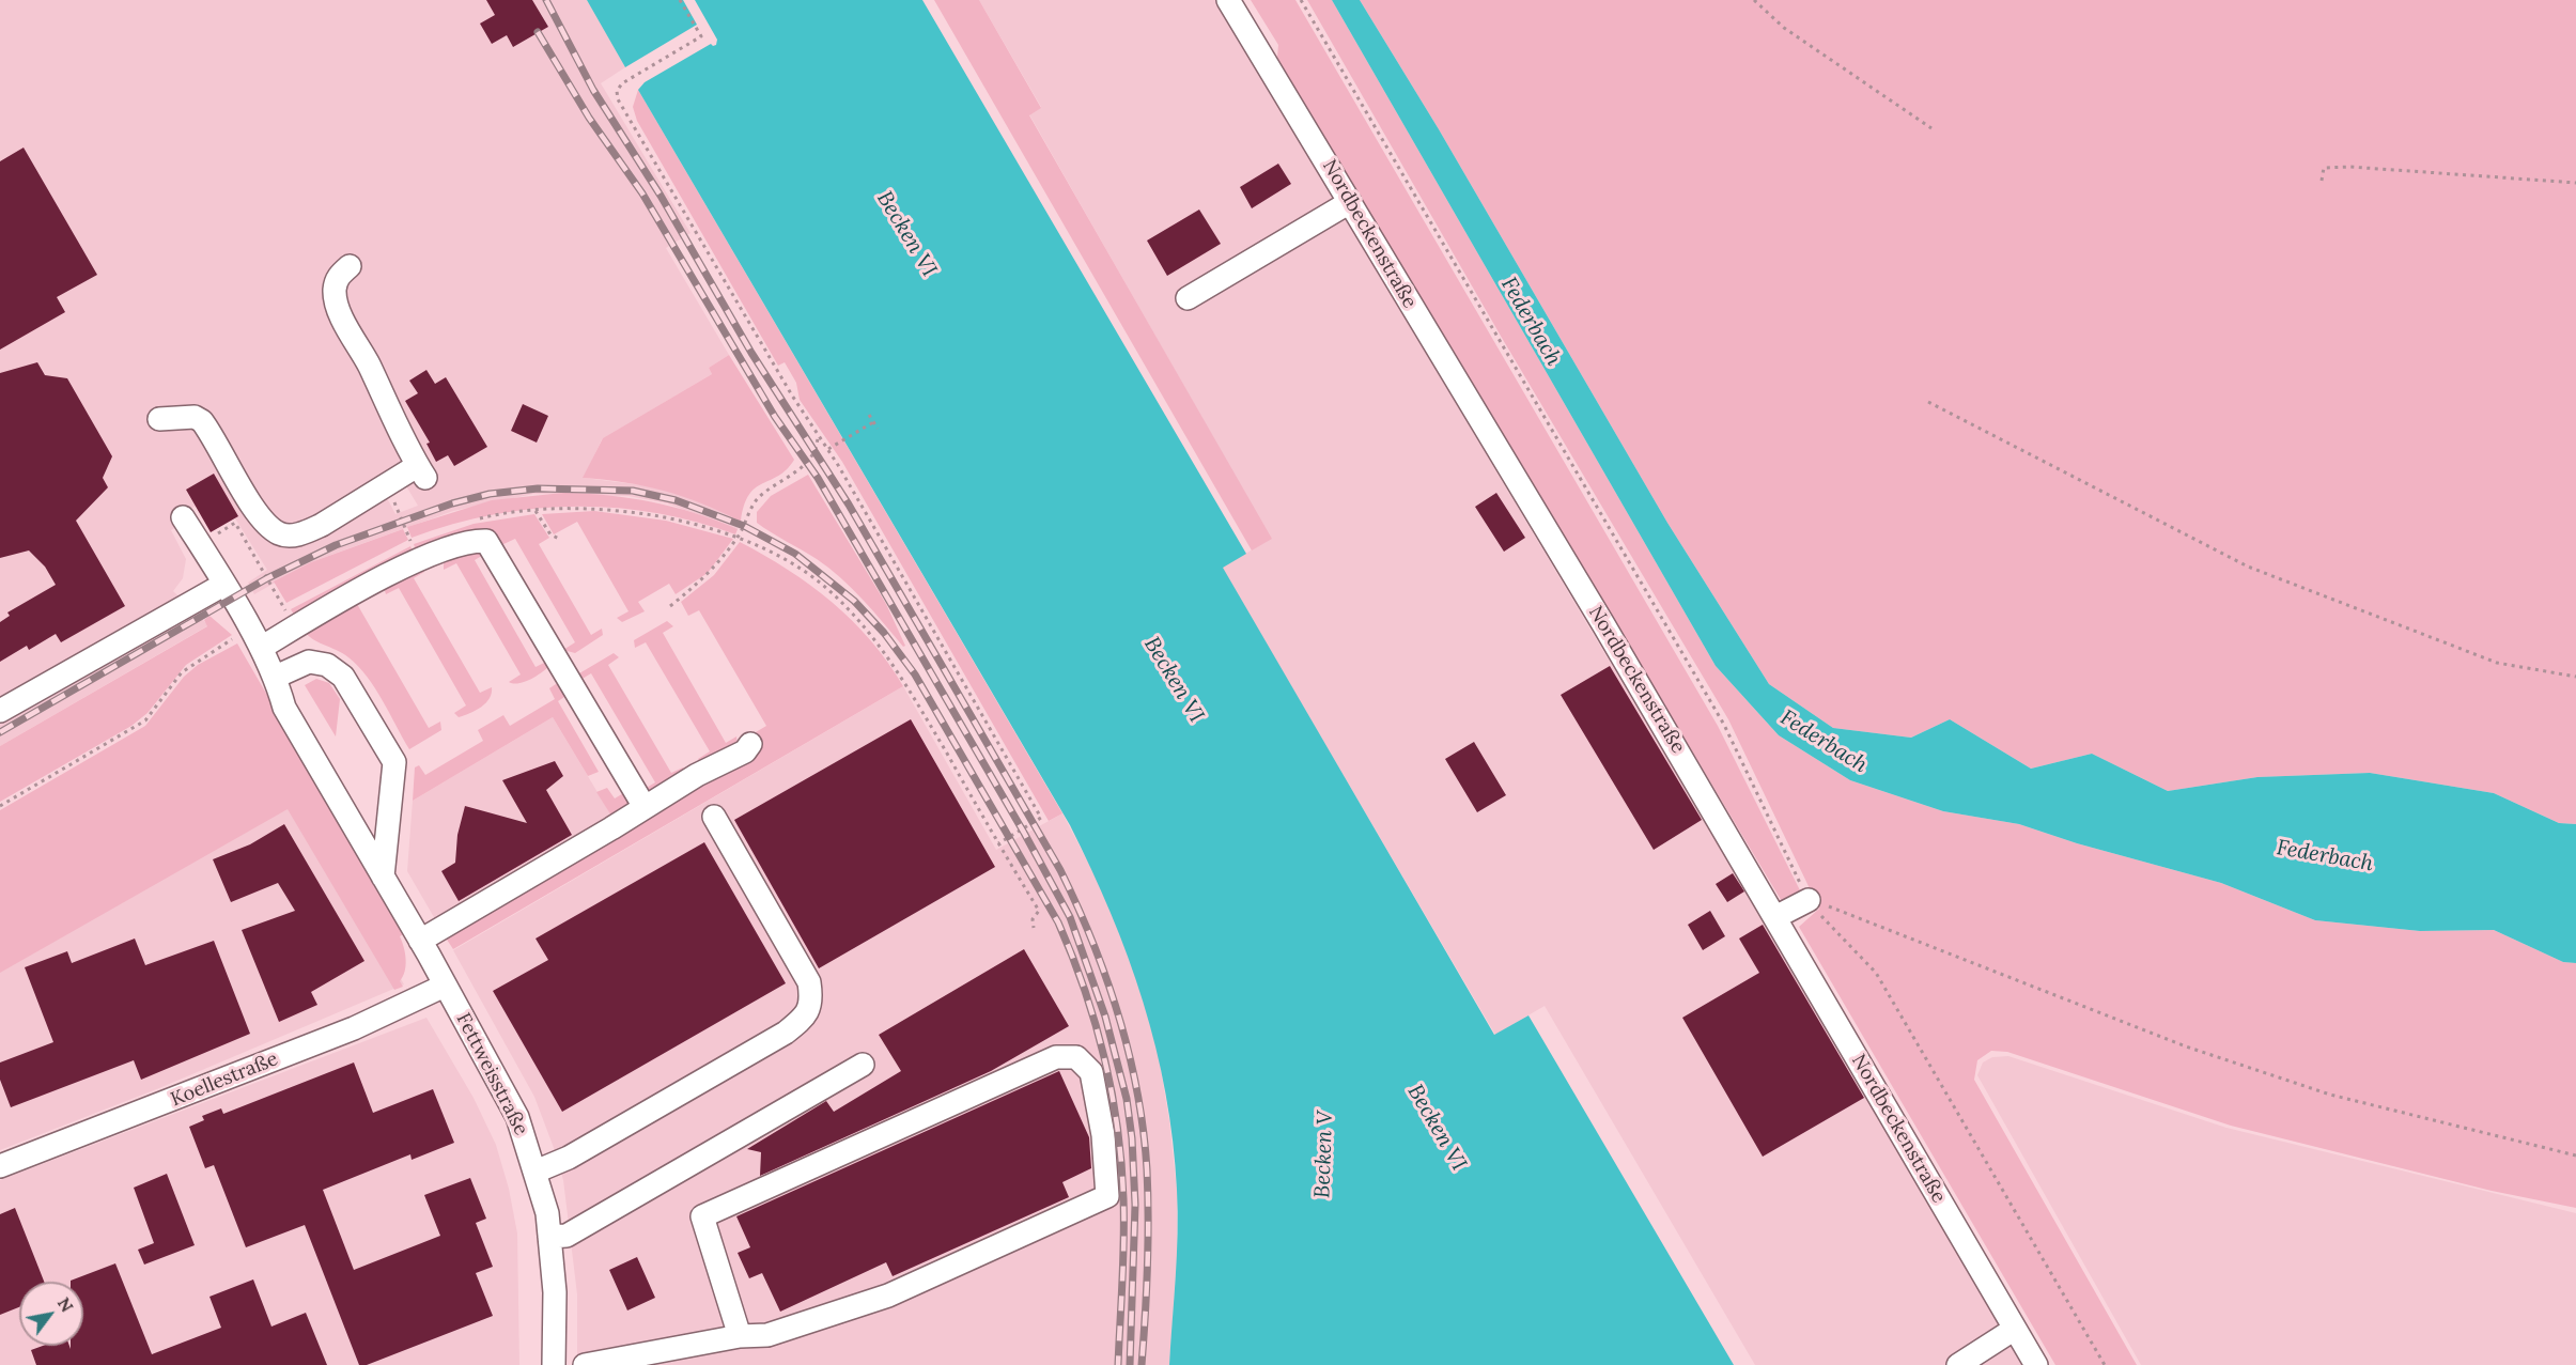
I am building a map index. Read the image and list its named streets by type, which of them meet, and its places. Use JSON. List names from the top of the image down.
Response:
{
  "streets": {
    "street": ["Nordbeckenstraße", "Fettweisstraße", "Koellestraße"]
  },
  "crossings": [
    ["Fettweisstraße", "Koellestraße"]
  ],
  "water": ["Becken VI", "Federbach", "Becken V"],
  "north": "top right"
}
